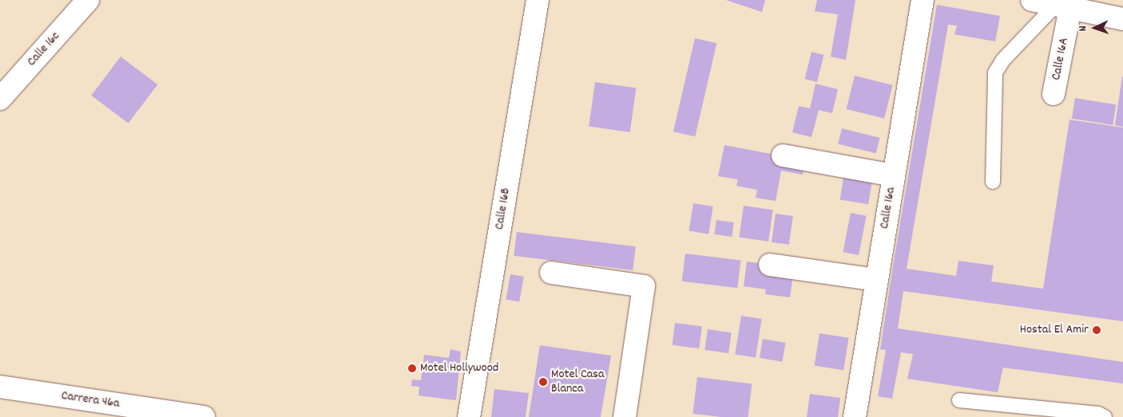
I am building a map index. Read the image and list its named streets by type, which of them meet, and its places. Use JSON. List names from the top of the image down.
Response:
{
  "streets": {
    "street": [
      "Calle 16c",
      "Calle 16A",
      "Calle 16a",
      "Calle 16B",
      "Carrera 46a"
    ]
  },
  "places": ["Hostal El Amir", "Motel Hollywood", "Motel Casa Blanca"],
  "north": "left"
}
